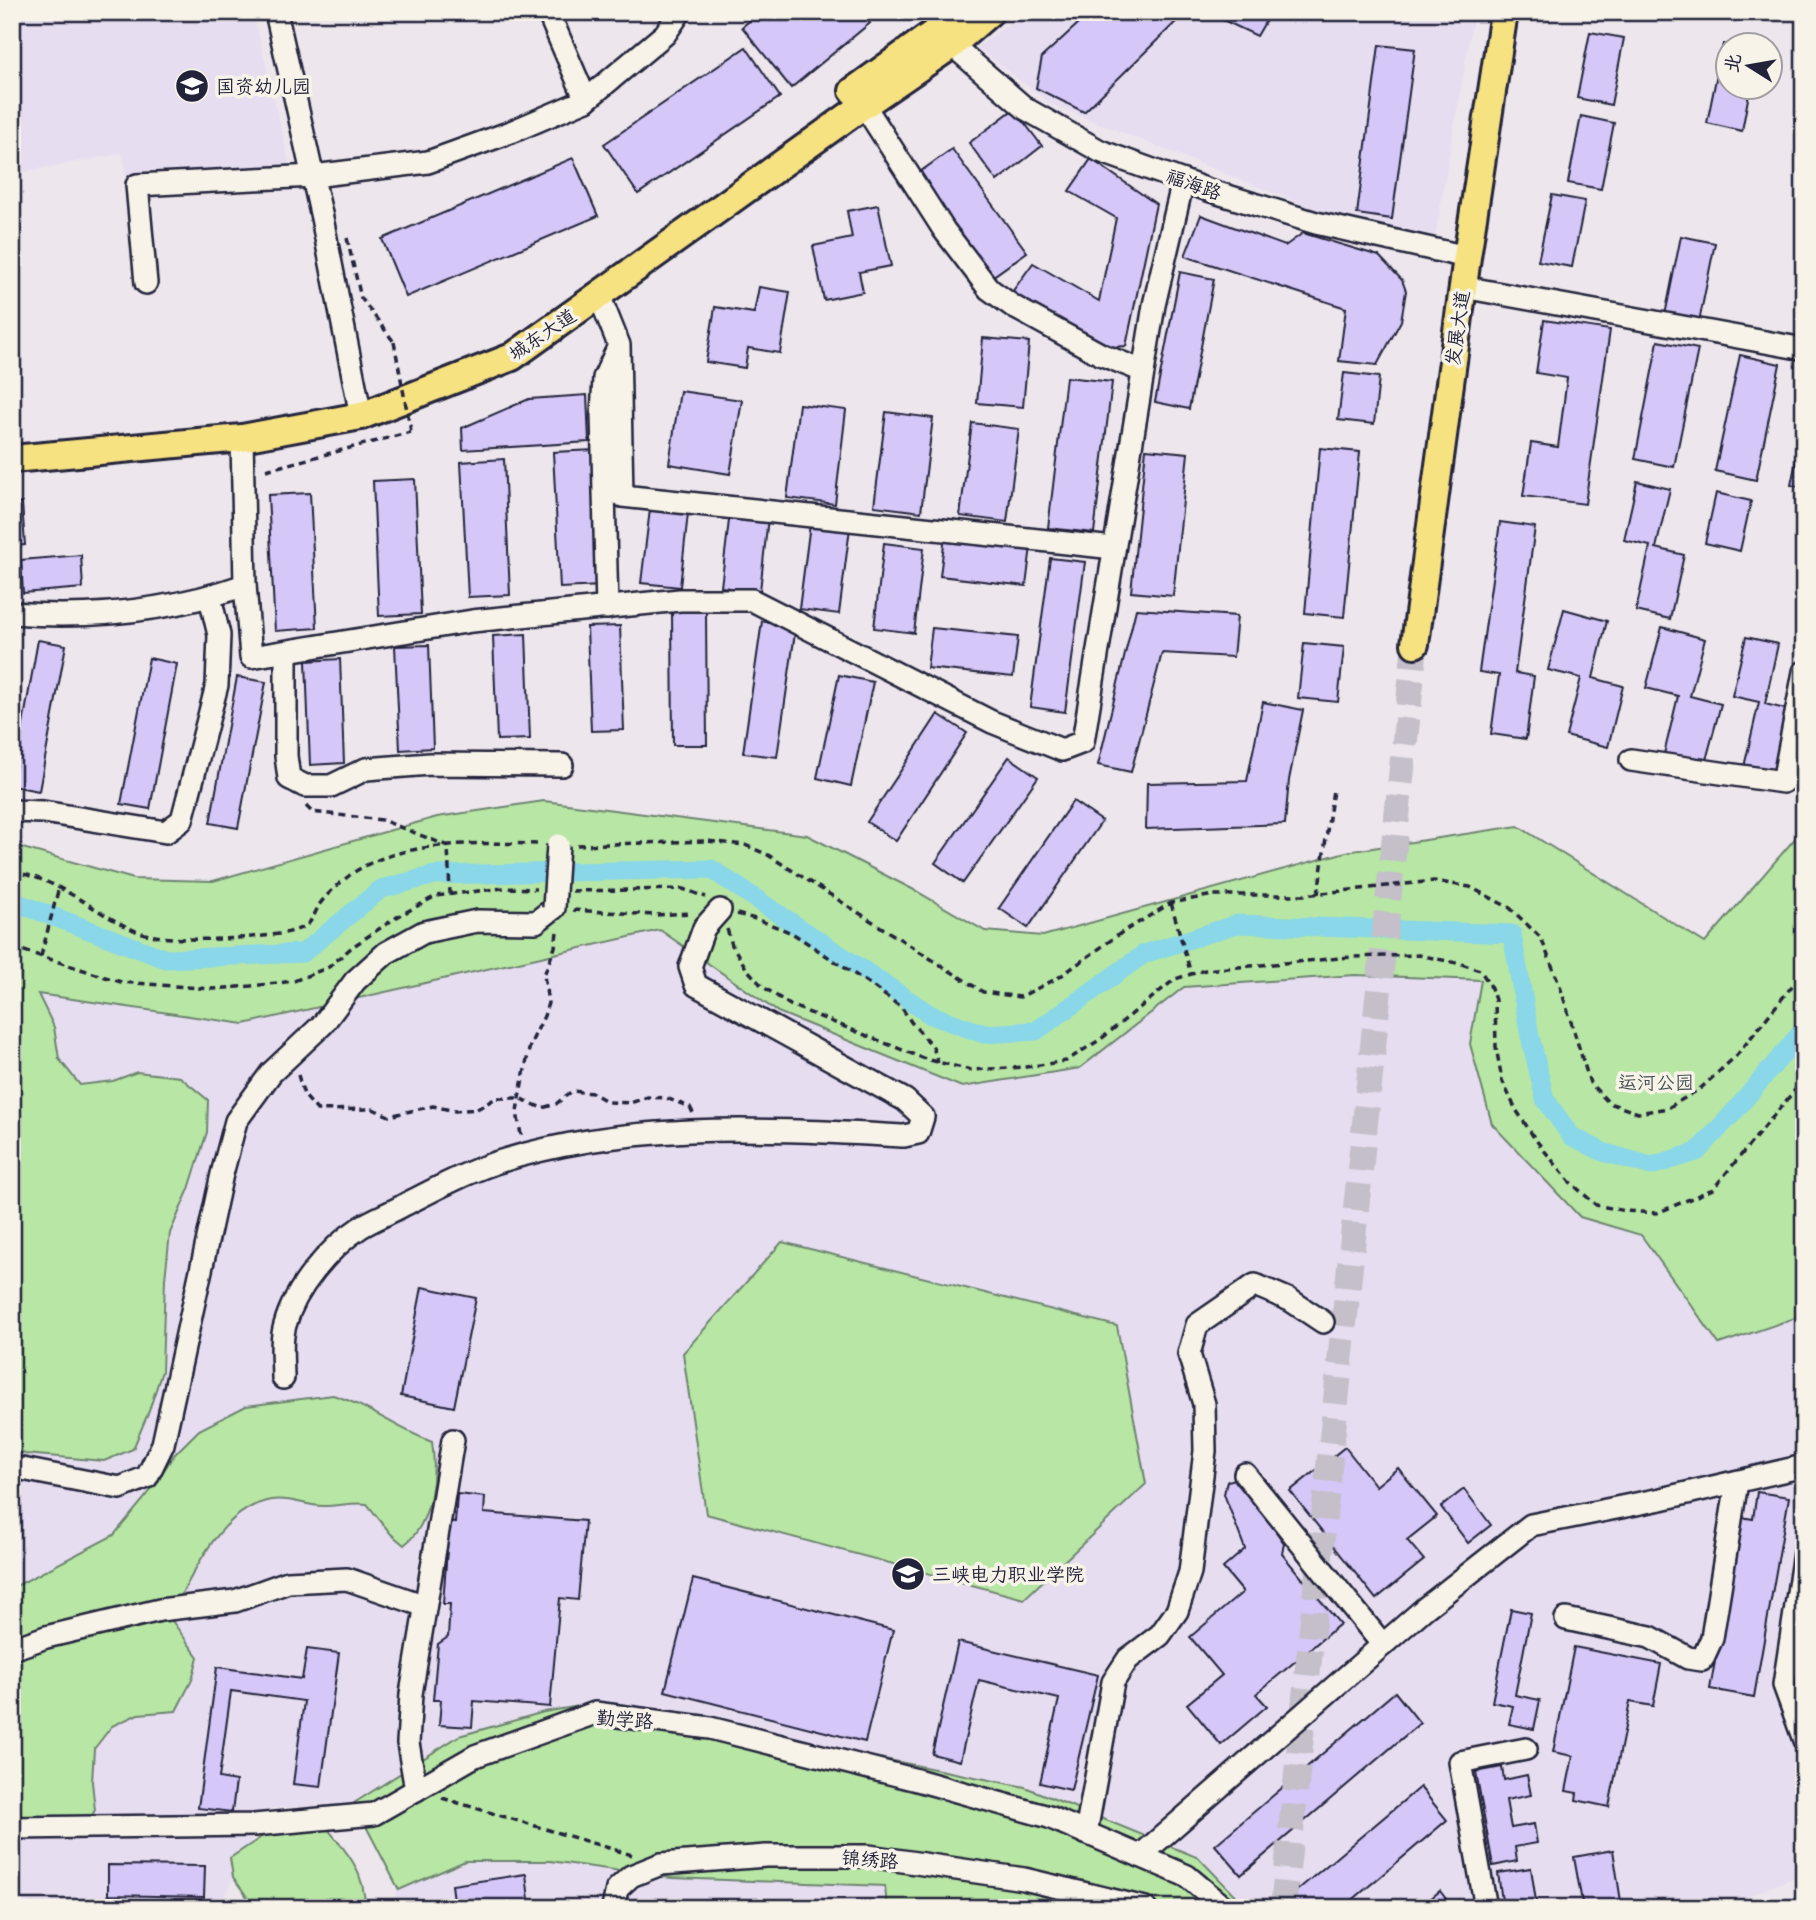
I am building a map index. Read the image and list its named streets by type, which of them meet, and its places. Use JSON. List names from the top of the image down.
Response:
{
  "streets": {
    "main road": ["发展大道", "城东大道"],
    "street": ["福海路", "勤学路", "锦绣路"]
  },
  "crossings": [
    ["福海路", "发展大道"],
    ["福海路", "城东大道"]
  ],
  "parks": ["运河公园"],
  "places": {
    "school or university": ["国资幼儿园", "三峡电力职业学院"]
  },
  "north": "left"
}
